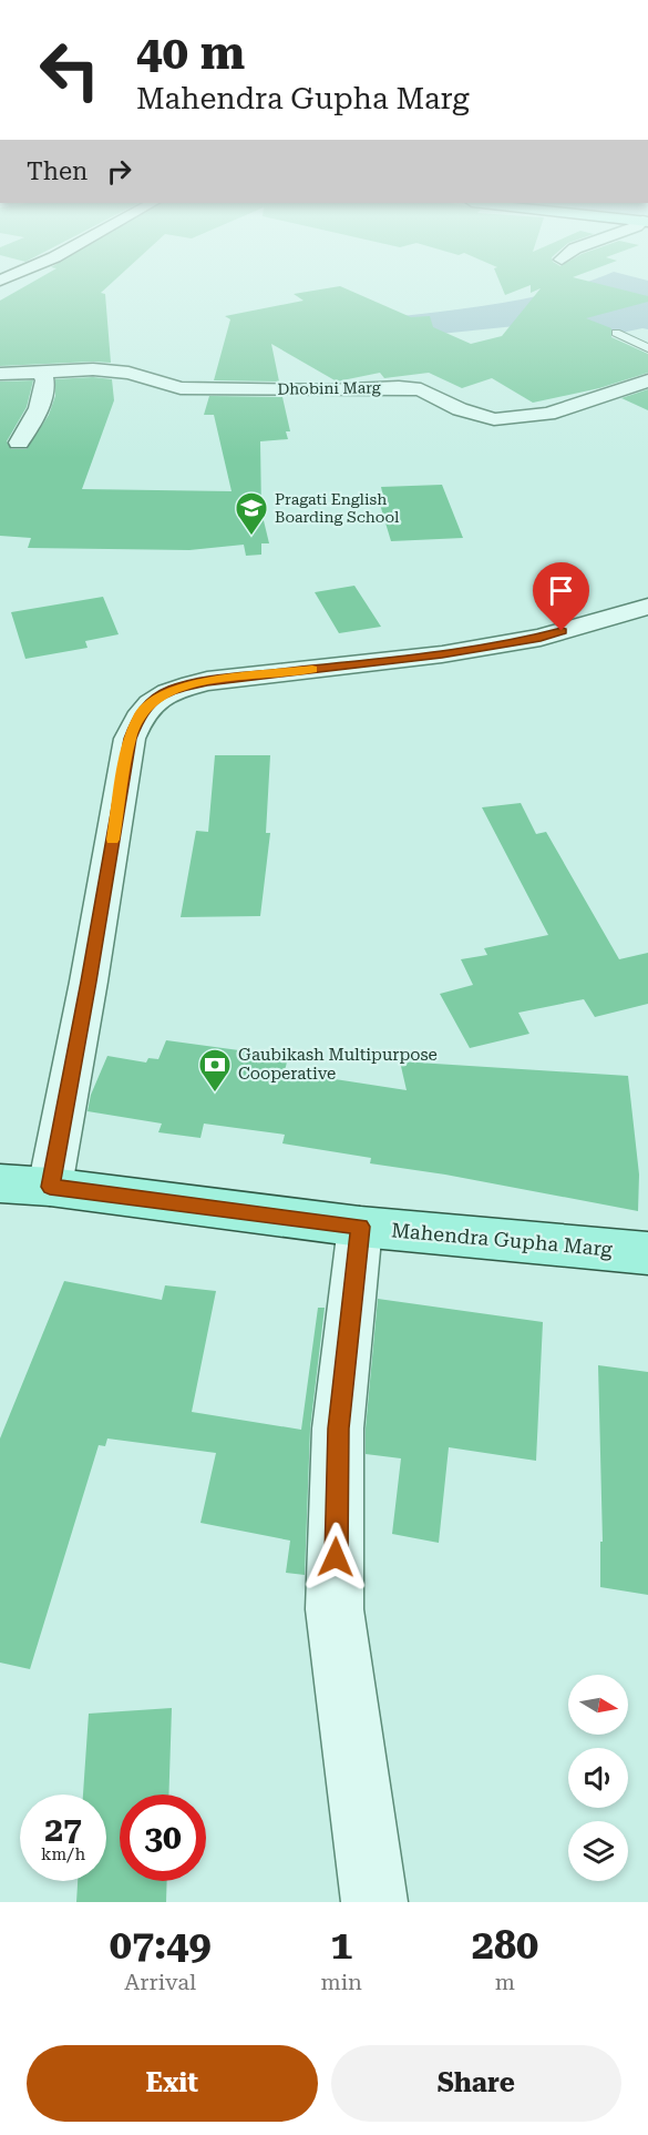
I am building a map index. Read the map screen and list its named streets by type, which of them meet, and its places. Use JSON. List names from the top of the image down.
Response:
{
  "streets": {
    "main road": ["Mahendra Gupha Marg"],
    "street": ["Dhobini Marg"]
  },
  "places": {
    "school or university": ["Pragati English Boarding School"],
    "bank": ["Gaubikash Multipurpose Cooperative"]
  },
  "north": "right",
  "page": {
    "turn": ["40 m", "Mahendra Gupha Marg"],
    "then": "Then",
    "speed": "27 km/h",
    "limit": "30",
    "eta": [
      "07:49",
      "Arrival",
      "1",
      "min",
      "280",
      "m"
    ],
    "buttons": ["Exit", "Share"]
  }
}
